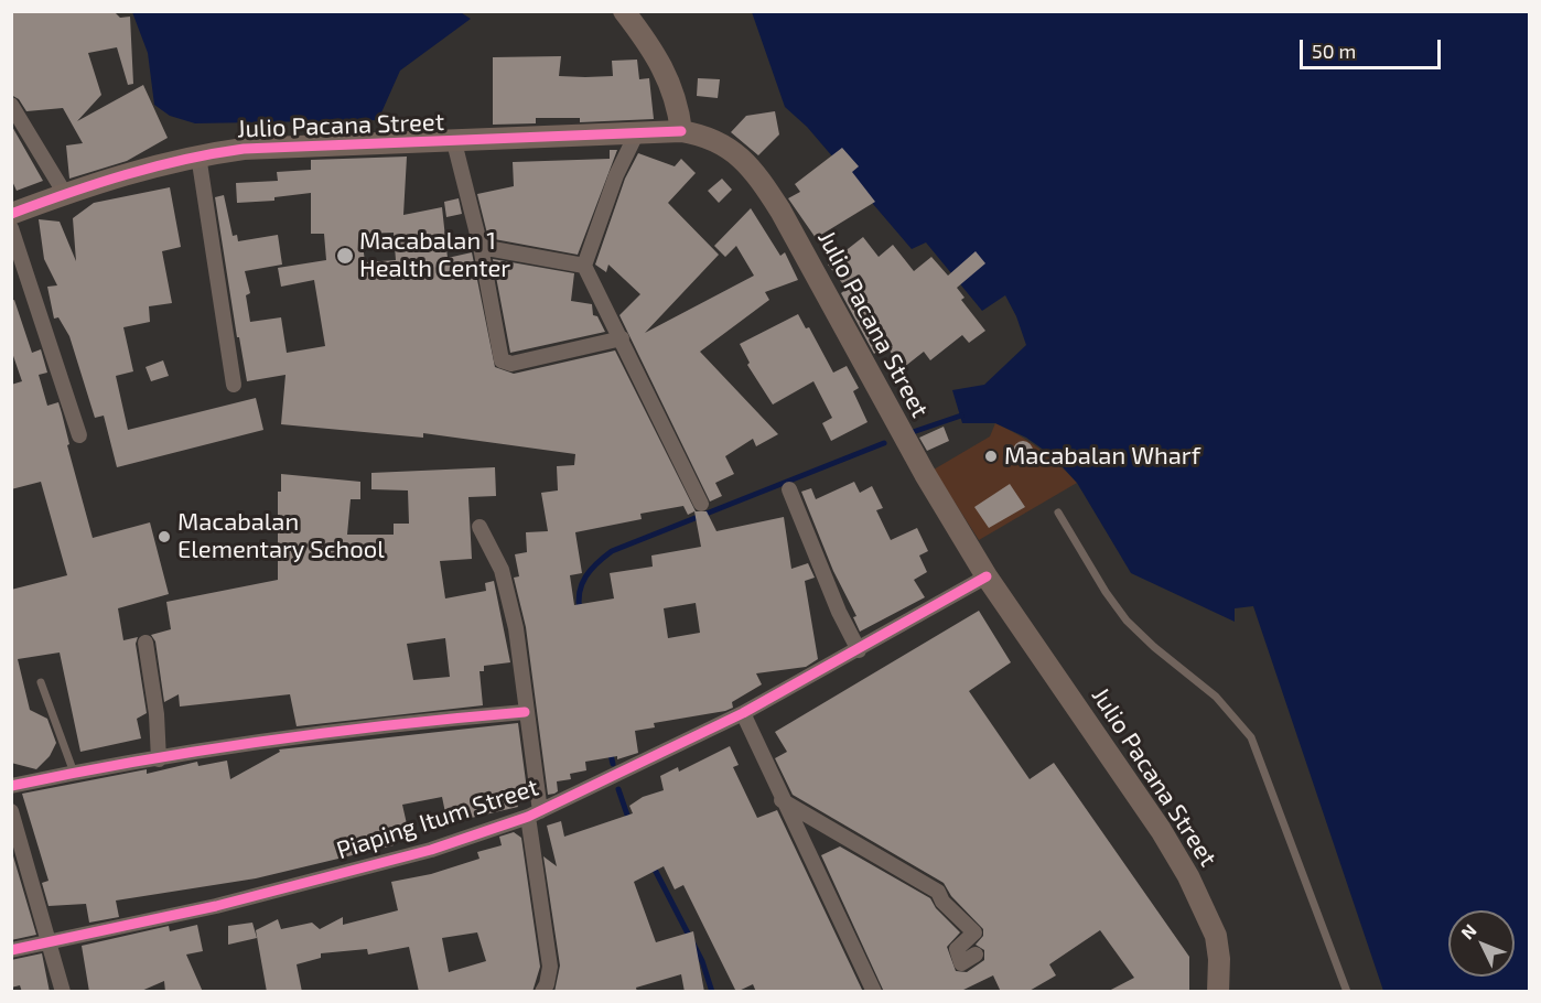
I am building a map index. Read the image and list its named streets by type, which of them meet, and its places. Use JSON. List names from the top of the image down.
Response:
{
  "streets": {
    "main road": ["Julio Pacana Street"],
    "street": ["Piaping Itum Street"]
  },
  "crossings": [
    ["Julio Pacana Street", "Piaping Itum Street"]
  ],
  "places": ["Macabalan 1 Health Center", "Macabalan Wharf", "Macabalan Elementary School"],
  "scale_bar": "50 m",
  "north": "top left"
}
